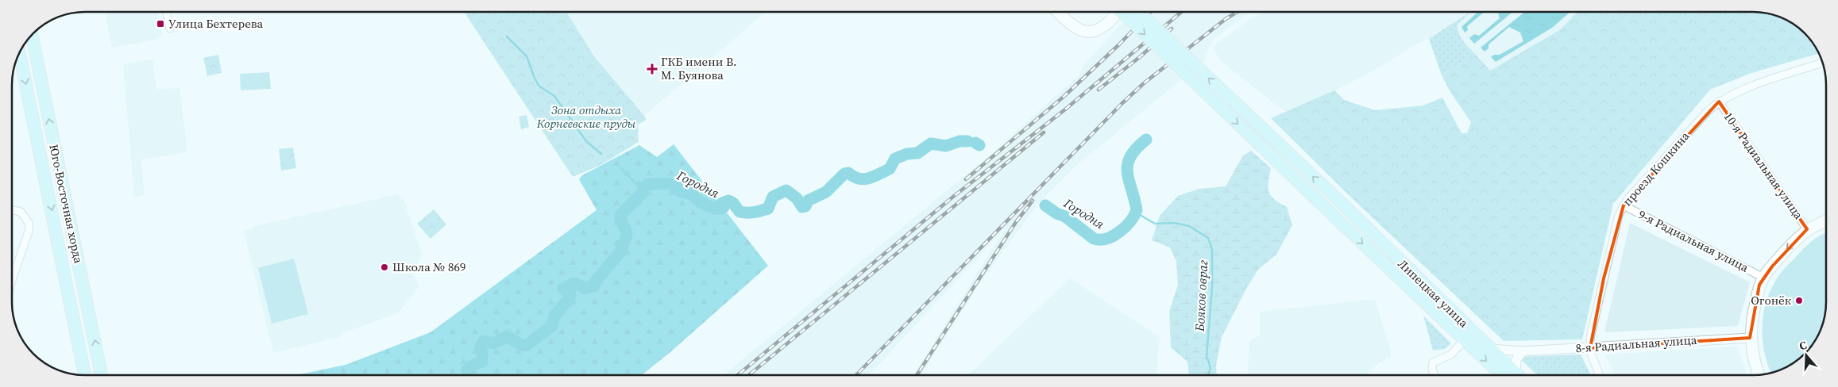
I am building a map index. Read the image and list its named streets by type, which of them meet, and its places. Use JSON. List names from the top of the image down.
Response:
{
  "streets": {
    "main road": ["Юго-Восточная хорда", "Липецкая улица"],
    "street": [
      "10-я Радиальная улица",
      "проезд Кошкина",
      "9-я Радиальная улица",
      "8-я Радиальная улица"
    ]
  },
  "crossings": [
    ["10-я Радиальная улица", "проезд Кошкина"],
    ["проезд Кошкина", "9-я Радиальная улица"],
    ["проезд Кошкина", "8-я Радиальная улица"],
    ["Липецкая улица", "8-я Радиальная улица"]
  ],
  "water": ["Городня", "Бояков овраг"],
  "parks": ["Зона отдыха Корнеевские пруды"],
  "places": {
    "transit": ["Улица Бехтерева"],
    "health": ["ГКБ имени В. М. Буянова"],
    "other": ["Школа № 869", "Огонёк"]
  },
  "north": "top"
}
